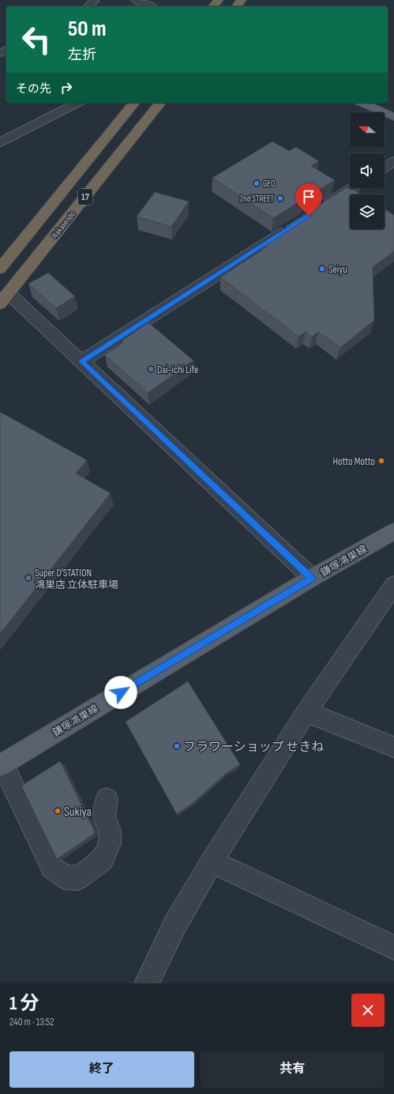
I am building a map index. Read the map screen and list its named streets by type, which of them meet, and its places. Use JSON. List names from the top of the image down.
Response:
{
  "streets": {
    "highway": ["17", "Nakasendo"],
    "main road": ["鎌塚鴻巣線"]
  },
  "places": [
    "GEO",
    "2nd STREET",
    "Seiyu",
    "Dai-ichi Life",
    "Hotto Motto",
    "Super D'STATION 鴻巣店 立体駐車場",
    "フラワーショップ せきね",
    "Sukiya"
  ],
  "north": "left",
  "page": {
    "turn": ["50 m", "左折"],
    "then": "その先",
    "heading": ["1 分", "240 m · 13:52"],
    "buttons": ["終了", "共有"]
  }
}
